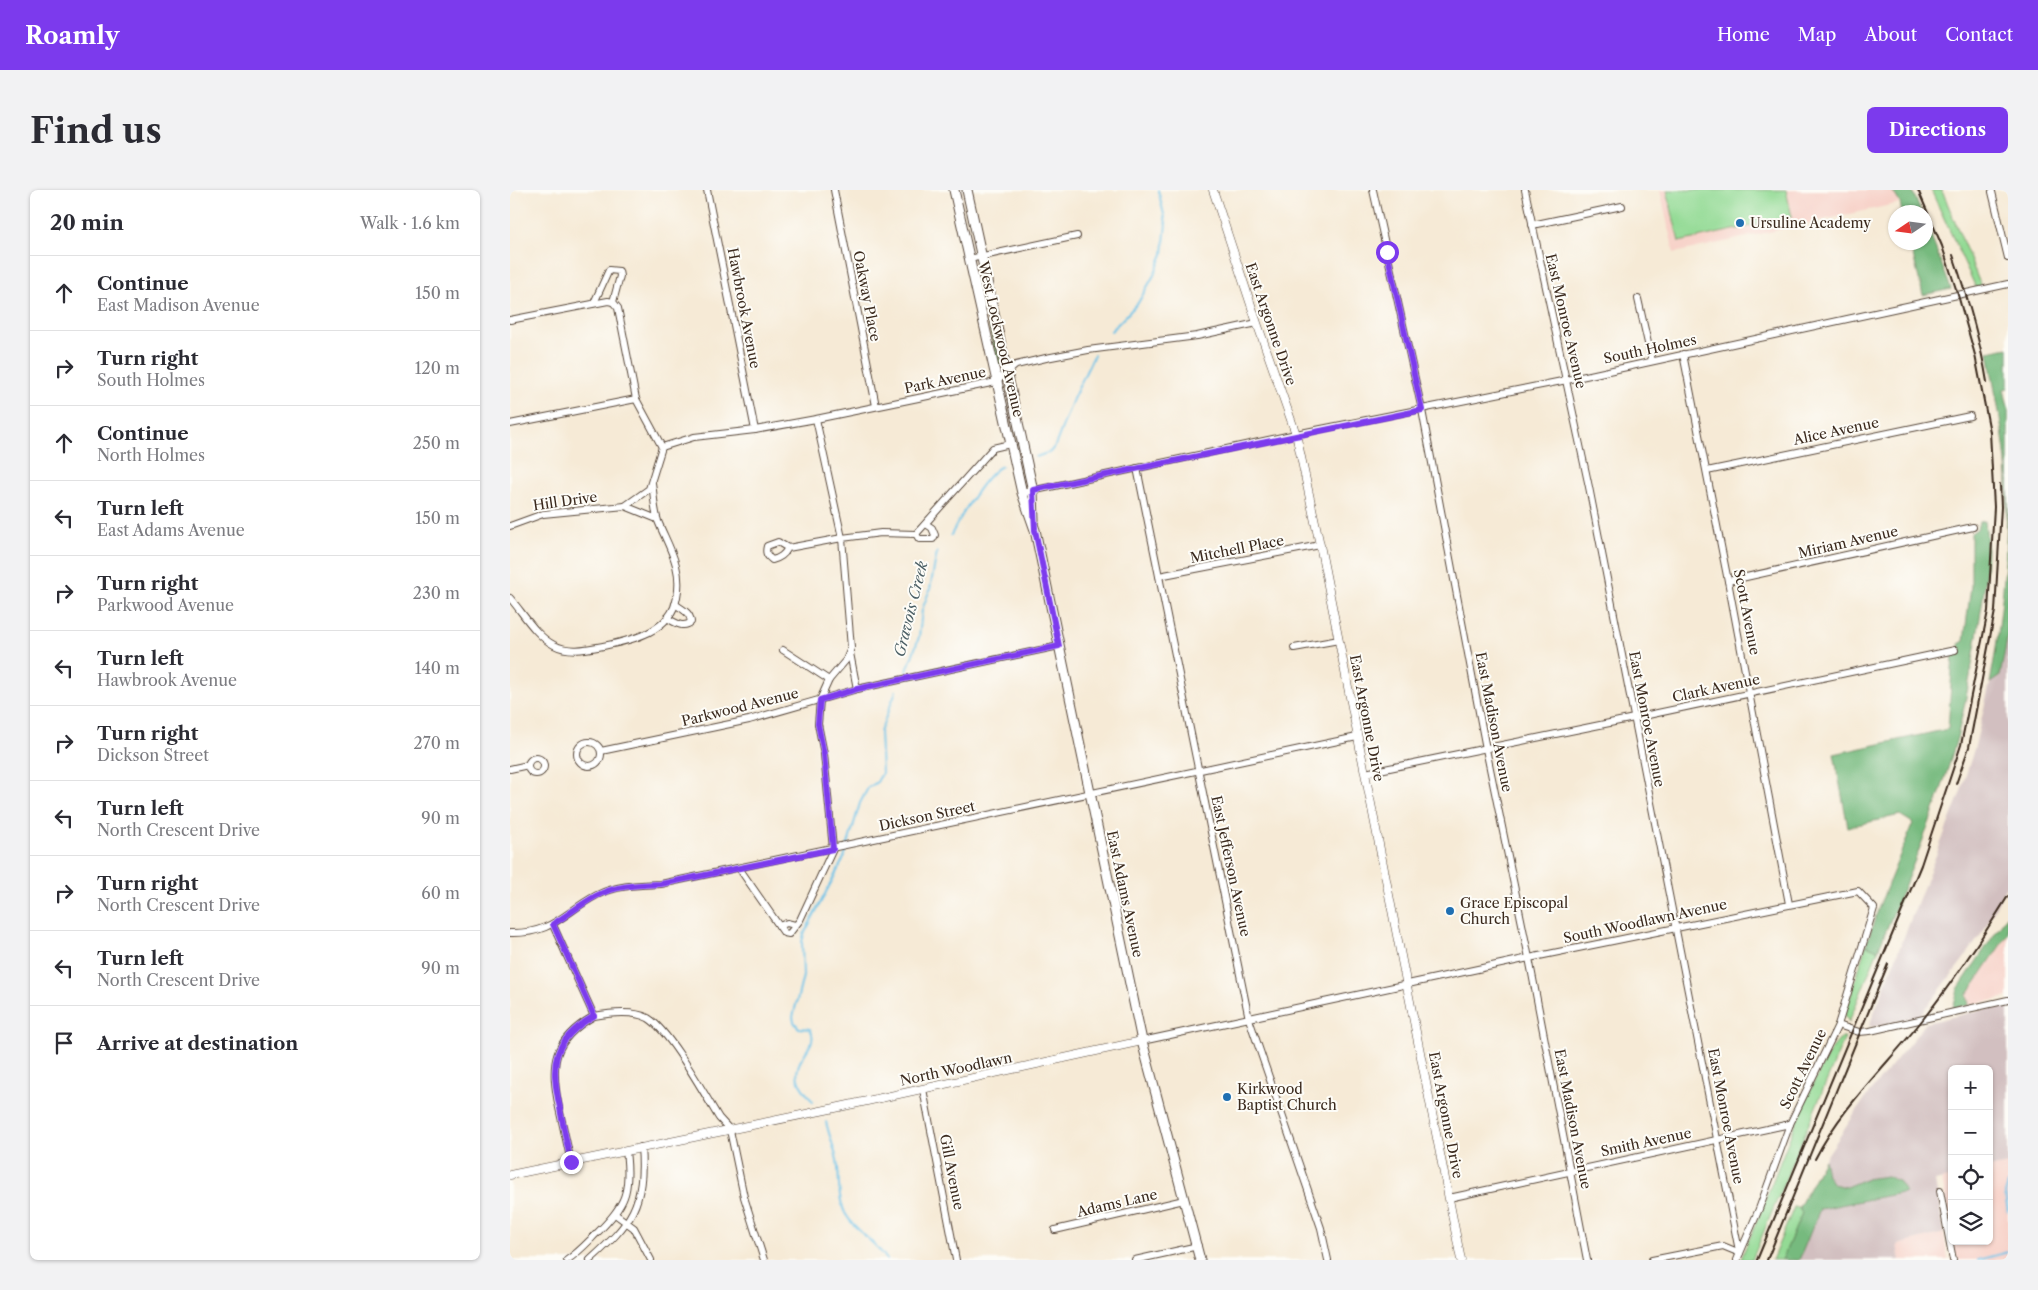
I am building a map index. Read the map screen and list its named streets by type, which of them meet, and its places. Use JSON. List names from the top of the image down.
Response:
{
  "streets": {
    "main road": ["West Lockwood Avenue", "East Adams Avenue"],
    "street": [
      "Oakway Place",
      "Hawbrook Avenue",
      "East Monroe Avenue",
      "East Argonne Drive",
      "South Holmes",
      "Park Avenue",
      "Alice Avenue",
      "Hill Drive",
      "Miriam Avenue",
      "Mitchell Place",
      "Scott Avenue",
      "Clark Avenue",
      "Parkwood Avenue",
      "East Madison Avenue",
      "Dickson Street",
      "East Jefferson Avenue",
      "South Woodlawn Avenue",
      "North Woodlawn",
      "Smith Avenue",
      "Gill Avenue",
      "Adams Lane"
    ]
  },
  "crossings": [
    ["Oakway Place", "Park Avenue"],
    ["Hawbrook Avenue", "Park Avenue"],
    ["East Monroe Avenue", "South Holmes"],
    ["East Monroe Avenue", "Scott Avenue"],
    ["East Monroe Avenue", "Clark Avenue"],
    ["East Monroe Avenue", "South Woodlawn Avenue"],
    ["East Monroe Avenue", "Smith Avenue"],
    ["East Argonne Drive", "South Holmes"],
    ["East Argonne Drive", "Park Avenue"],
    ["East Argonne Drive", "Mitchell Place"],
    ["East Argonne Drive", "Clark Avenue"],
    ["East Argonne Drive", "Dickson Street"],
    ["East Argonne Drive", "South Woodlawn Avenue"],
    ["East Argonne Drive", "North Woodlawn"],
    ["East Argonne Drive", "Smith Avenue"],
    ["West Lockwood Avenue", "South Holmes"],
    ["West Lockwood Avenue", "Park Avenue"],
    ["West Lockwood Avenue", "East Adams Avenue"],
    ["South Holmes", "Scott Avenue"],
    ["South Holmes", "East Madison Avenue"],
    ["South Holmes", "East Jefferson Avenue"],
    ["South Holmes", "East Adams Avenue"],
    ["Alice Avenue", "Scott Avenue"],
    ["Miriam Avenue", "Scott Avenue"],
    ["Mitchell Place", "East Jefferson Avenue"],
    ["Scott Avenue", "Clark Avenue"],
    ["Scott Avenue", "South Woodlawn Avenue"],
    ["Scott Avenue", "Smith Avenue"],
    ["Clark Avenue", "East Madison Avenue"],
    ["Parkwood Avenue", "East Adams Avenue"],
    ["East Madison Avenue", "South Woodlawn Avenue"],
    ["East Madison Avenue", "Smith Avenue"],
    ["Dickson Street", "East Jefferson Avenue"],
    ["Dickson Street", "East Adams Avenue"],
    ["East Jefferson Avenue", "North Woodlawn"],
    ["East Adams Avenue", "North Woodlawn"],
    ["East Adams Avenue", "Adams Lane"],
    ["South Woodlawn Avenue", "North Woodlawn"],
    ["North Woodlawn", "Gill Avenue"]
  ],
  "water": ["Gravois Creek"],
  "places": ["Ursuline Academy", "Grace Episcopal Church", "Kirkwood Baptist Church"],
  "north": "left",
  "page": {
    "header": "Roamly",
    "nav": [
      "Home",
      "Map",
      "About",
      "Contact"
    ],
    "buttons": "Directions",
    "title": "Find us",
    "heading": ["20 min", "Walk · 1.6 km"],
    "list": [
      ["Continue", "East Madison Avenue", "150 m"],
      ["Turn right", "South Holmes", "120 m"],
      ["Continue", "North Holmes", "250 m"],
      ["Turn left", "East Adams Avenue", "150 m"],
      ["Turn right", "Parkwood Avenue", "230 m"],
      ["Turn left", "Hawbrook Avenue", "140 m"],
      ["Turn right", "Dickson Street", "270 m"],
      ["Turn left", "North Crescent Drive", "90 m"],
      ["Turn right", "North Crescent Drive", "60 m"],
      ["Turn left", "North Crescent Drive", "90 m"],
      "Arrive at destination"
    ],
    "map_buttons": ["+", "−"]
  }
}
